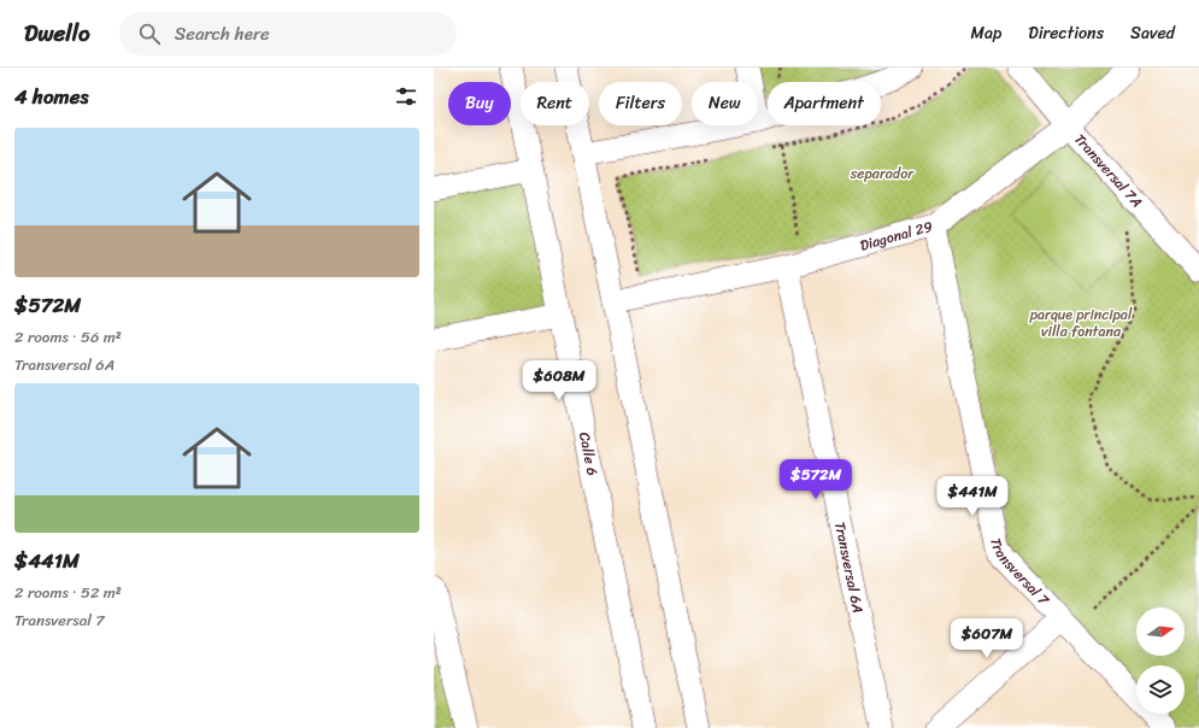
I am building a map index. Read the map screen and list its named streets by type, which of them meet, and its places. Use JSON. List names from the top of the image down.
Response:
{
  "streets": {
    "street": [
      "Transversal 7A",
      "Diagonal 29",
      "Calle 6",
      "Transversal 6A",
      "Transversal 7"
    ]
  },
  "crossings": [
    ["Transversal 7A", "Diagonal 29"],
    ["Diagonal 29", "Transversal 6A"],
    ["Diagonal 29", "Transversal 7"]
  ],
  "parks": ["separador", "parque principal villa fontana"],
  "north": "right",
  "page": {
    "header": "Dwello",
    "search": "Search here",
    "nav": ["Map", "Directions", "Saved"],
    "heading": "4 homes",
    "chip": [
      "Buy",
      "Rent",
      "Filters",
      "New",
      "Apartment"
    ],
    "list": [
      {
        "name": "$572M",
        "note": "2 rooms · 56 m² · Transversal 6A"
      },
      {
        "name": "$441M",
        "note": "2 rooms · 52 m² · Transversal 7"
      }
    ],
    "price": [
      "$608M",
      "$572M",
      "$441M",
      "$607M"
    ]
  }
}
